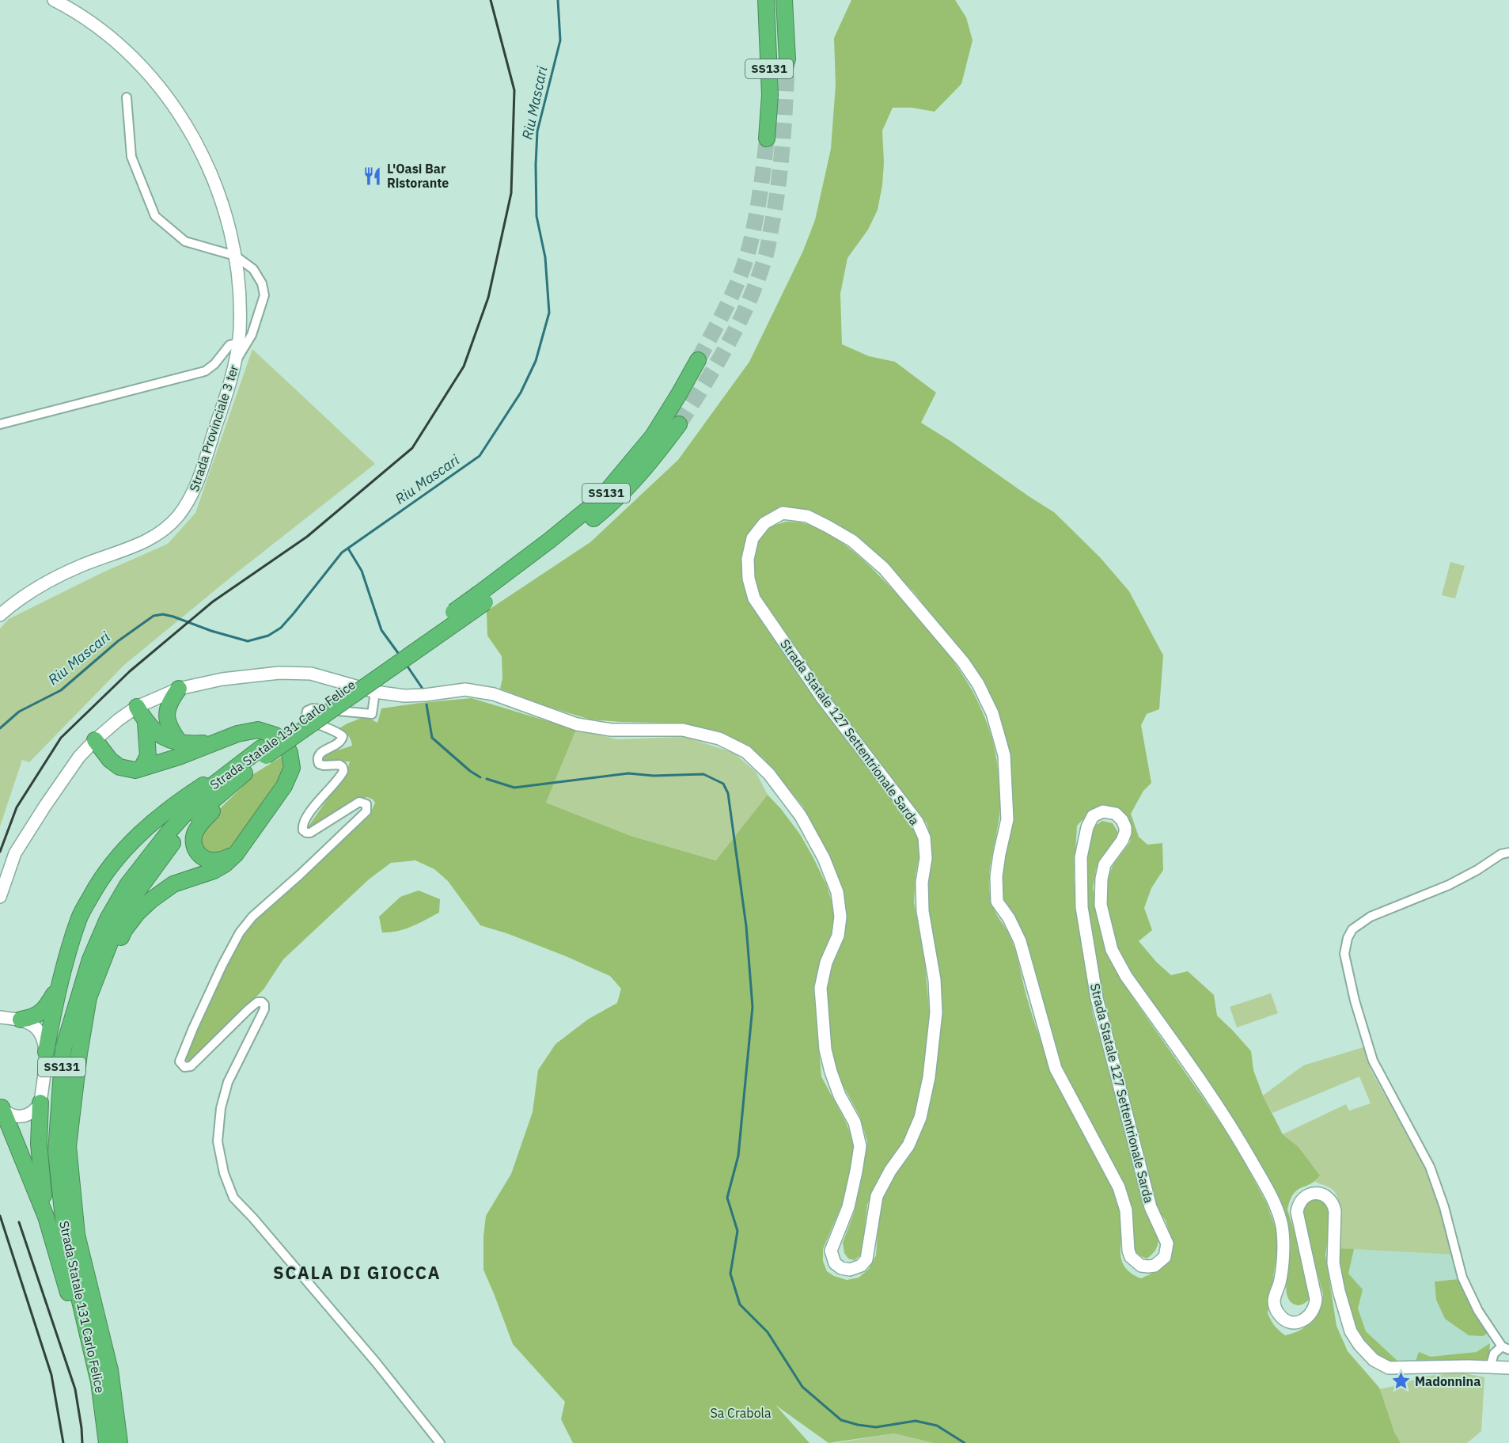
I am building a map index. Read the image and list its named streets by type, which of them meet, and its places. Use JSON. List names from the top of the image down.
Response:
{
  "streets": {
    "highway": ["SS131", "Strada Statale 131 Carlo Felice"],
    "main road": ["Strada Provinciale 3 ter", "Strada Statale 127 Settentrionale Sarda"]
  },
  "districts": ["SCALA DI GIOCCA"],
  "water": ["Riu Mascari"],
  "parks": ["Sa Crabola"],
  "places": {
    "restaurant": ["L'Oasi Bar Ristorante"],
    "place": ["Madonnina"]
  }
}
